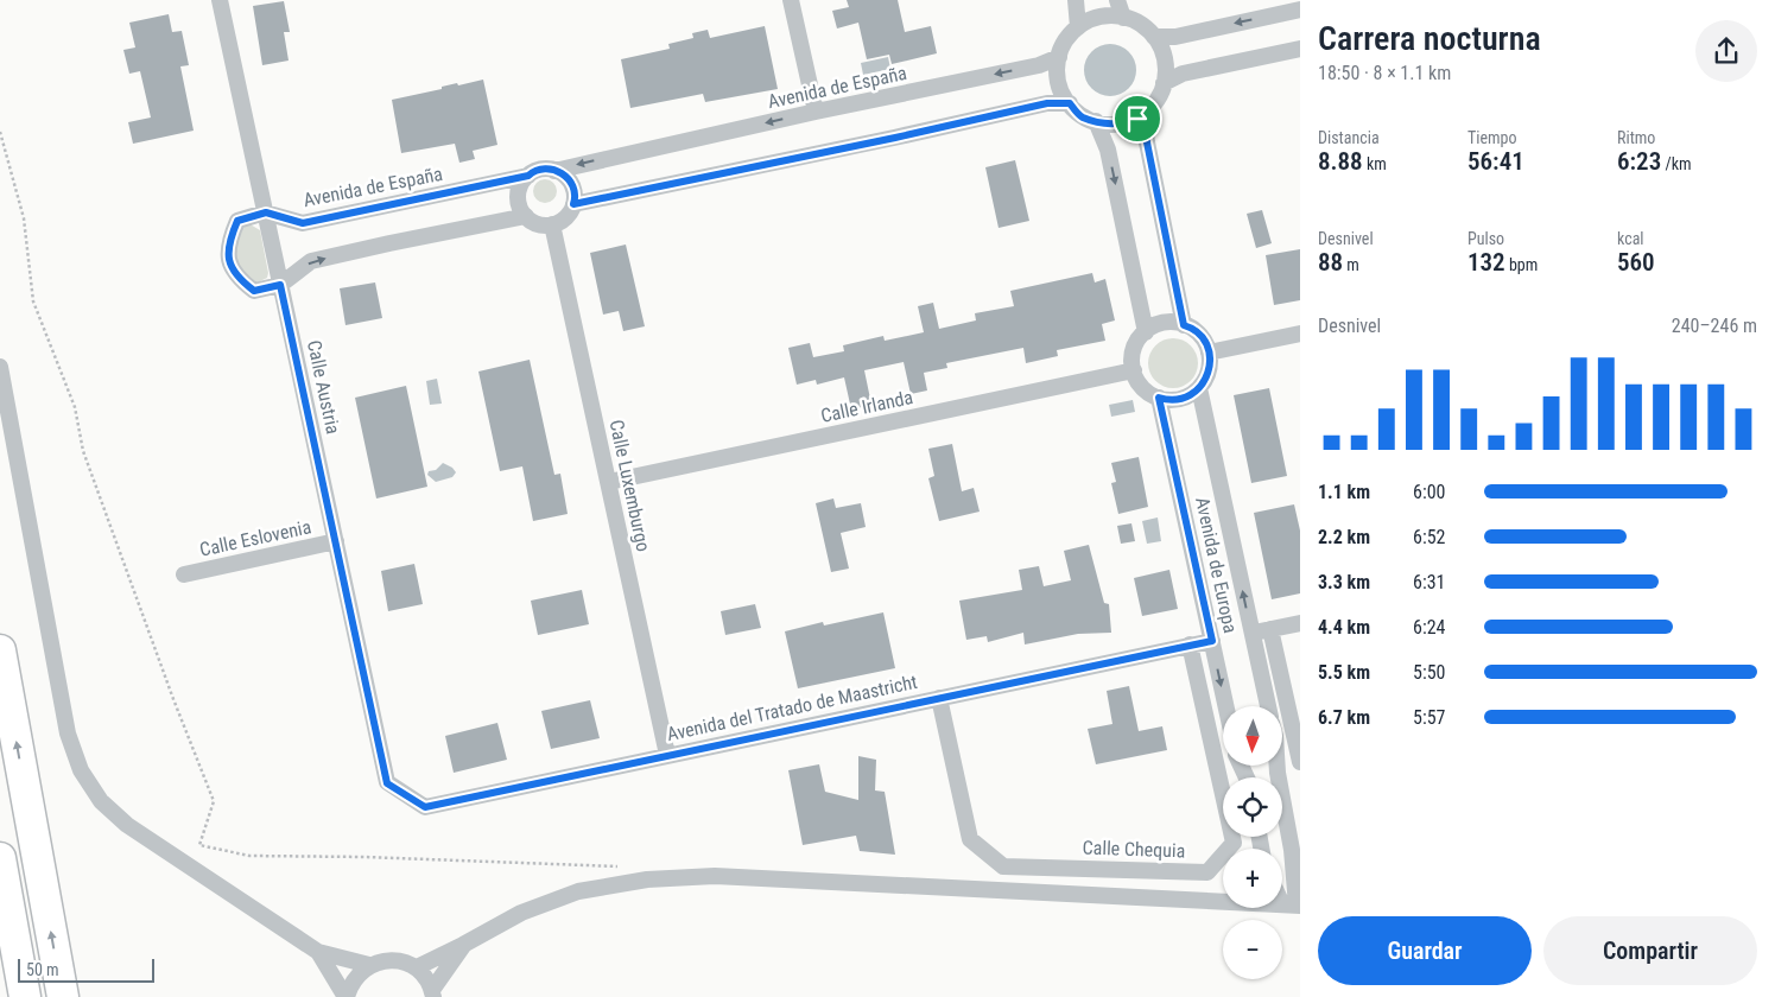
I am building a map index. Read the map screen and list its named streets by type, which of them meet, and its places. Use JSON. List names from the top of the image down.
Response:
{
  "streets": {
    "street": [
      "Avenida de España",
      "Calle Austria",
      "Calle Irlanda",
      "Calle Luxemburgo",
      "Calle Eslovenia",
      "Avenida de Europa",
      "Avenida del Tratado de Maastricht",
      "Calle Chequia"
    ]
  },
  "crossings": [
    ["Avenida de España", "Calle Austria"],
    ["Avenida de España", "Calle Luxemburgo"],
    ["Calle Austria", "Calle Eslovenia"],
    ["Calle Austria", "Avenida del Tratado de Maastricht"],
    ["Calle Irlanda", "Calle Luxemburgo"],
    ["Calle Irlanda", "Avenida de Europa"],
    ["Calle Luxemburgo", "Avenida del Tratado de Maastricht"],
    ["Avenida de Europa", "Avenida del Tratado de Maastricht"],
    ["Avenida del Tratado de Maastricht", "Calle Chequia"]
  ],
  "scale_bar": "50 m",
  "north": "bottom",
  "page": {
    "heading": ["Carrera nocturna", "18:50 · 8 × 1.1 km"],
    "stats": [
      ["Distancia", "8.88 km"],
      ["Tiempo", "56:41"],
      ["Ritmo", "6:23 /km"],
      ["Desnivel", "88 m"],
      ["Pulso", "132 bpm"],
      ["kcal", "560"]
    ],
    "chart": ["Desnivel", "240–246 m"],
    "list": [
      {
        "name": "1.1 km",
        "note": "6:00"
      },
      {
        "name": "2.2 km",
        "note": "6:52"
      },
      {
        "name": "3.3 km",
        "note": "6:31"
      },
      {
        "name": "4.4 km",
        "note": "6:24"
      },
      {
        "name": "5.5 km",
        "note": "5:50"
      },
      {
        "name": "6.7 km",
        "note": "5:57"
      }
    ],
    "map_buttons": ["+", "−"],
    "buttons": ["Guardar", "Compartir"],
    "scale": "50 m"
  }
}
